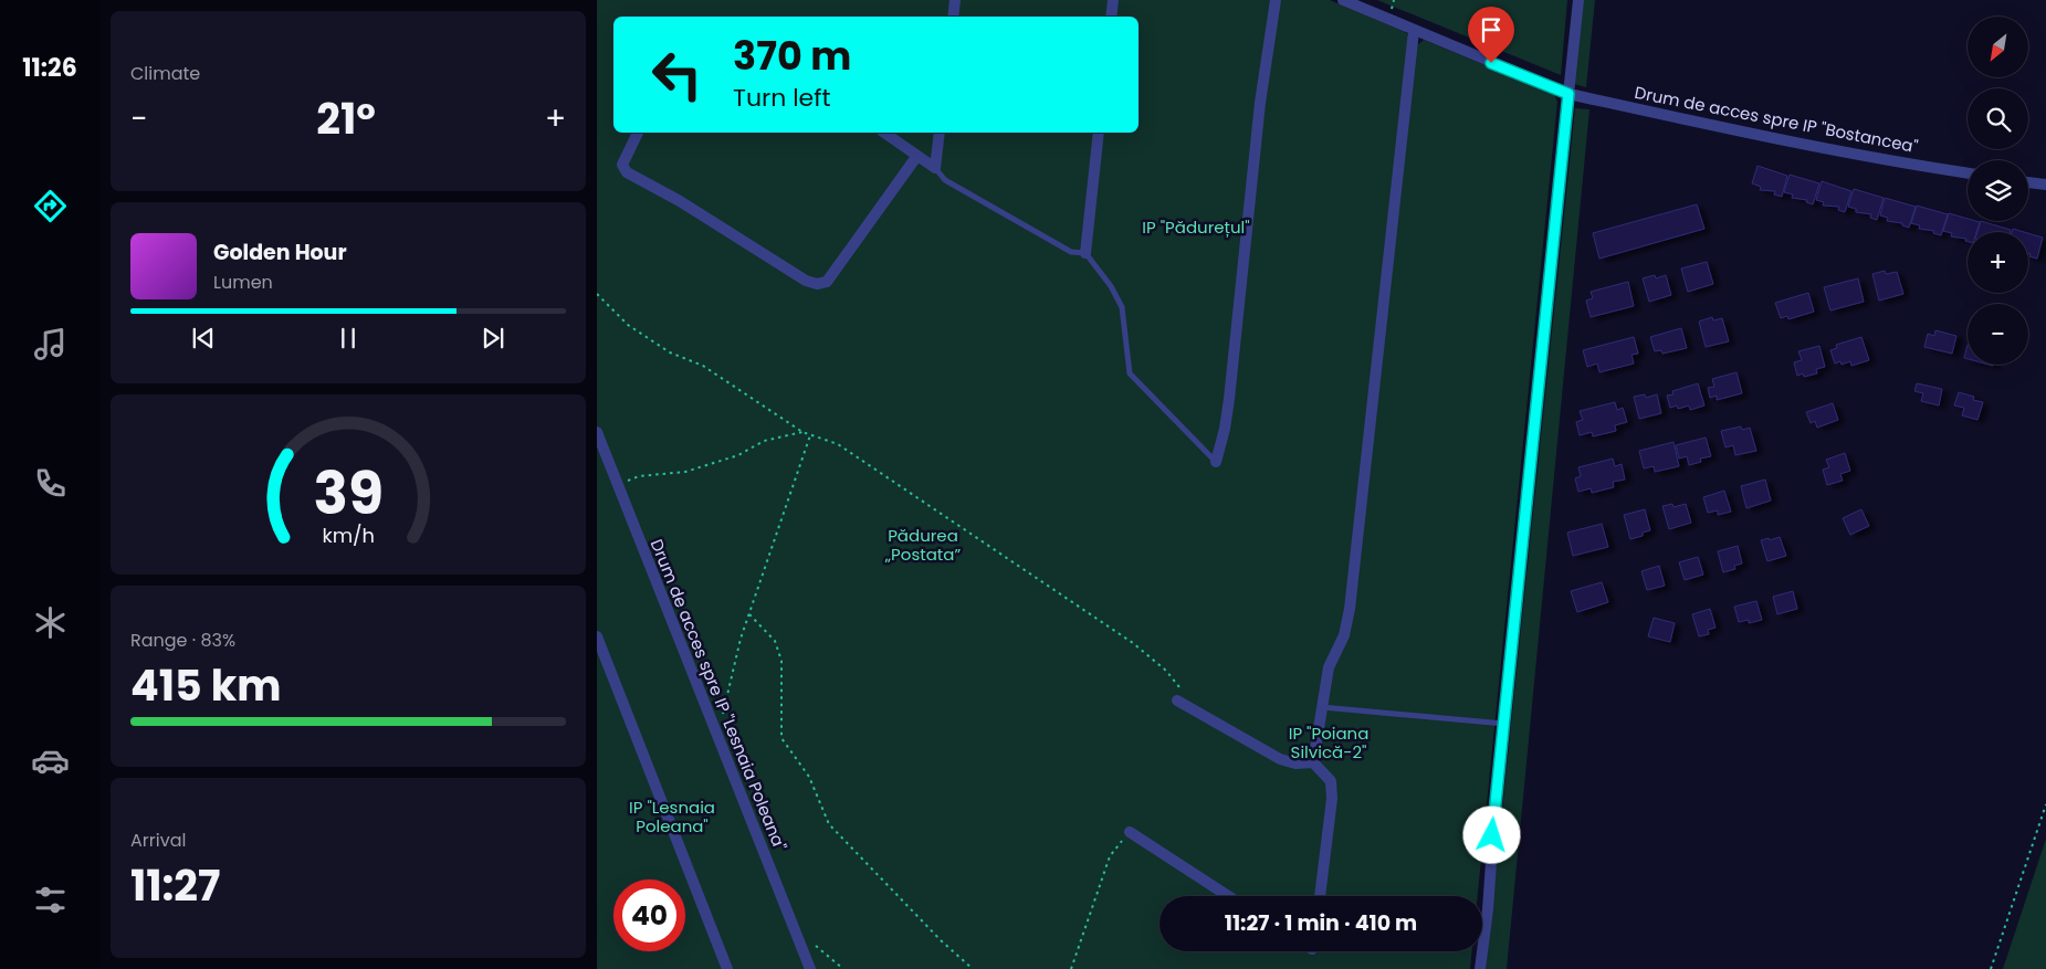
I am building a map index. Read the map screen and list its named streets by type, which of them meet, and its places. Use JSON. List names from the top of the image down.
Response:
{
  "streets": {
    "street": ["Drum de acces spre IP \"Bostancea\"", "Drum de acces spre IP \"Lesnaia Poleana\""]
  },
  "parks": [
    "IP \"Pădurețul\"",
    "Pădurea „Postata”",
    "IP \"Poiana Silvică-2\"",
    "IP \"Lesnaia Poleana\""
  ],
  "north": "bottom left",
  "page": {
    "tabs": "11:26",
    "tile": [
      "Climate",
      ["Range · 83%", "415 km"],
      ["Arrival", "11:27"]
    ],
    "map_buttons": ["+", "−"],
    "turn": ["370 m", "Turn left"],
    "heat": ["−", "21°", "+"],
    "song": ["Golden Hour", "Lumen"],
    "limit": "40",
    "trip": "11:27 · 1 min · 410 m",
    "gauge": ["39", "km/h"]
  }
}
